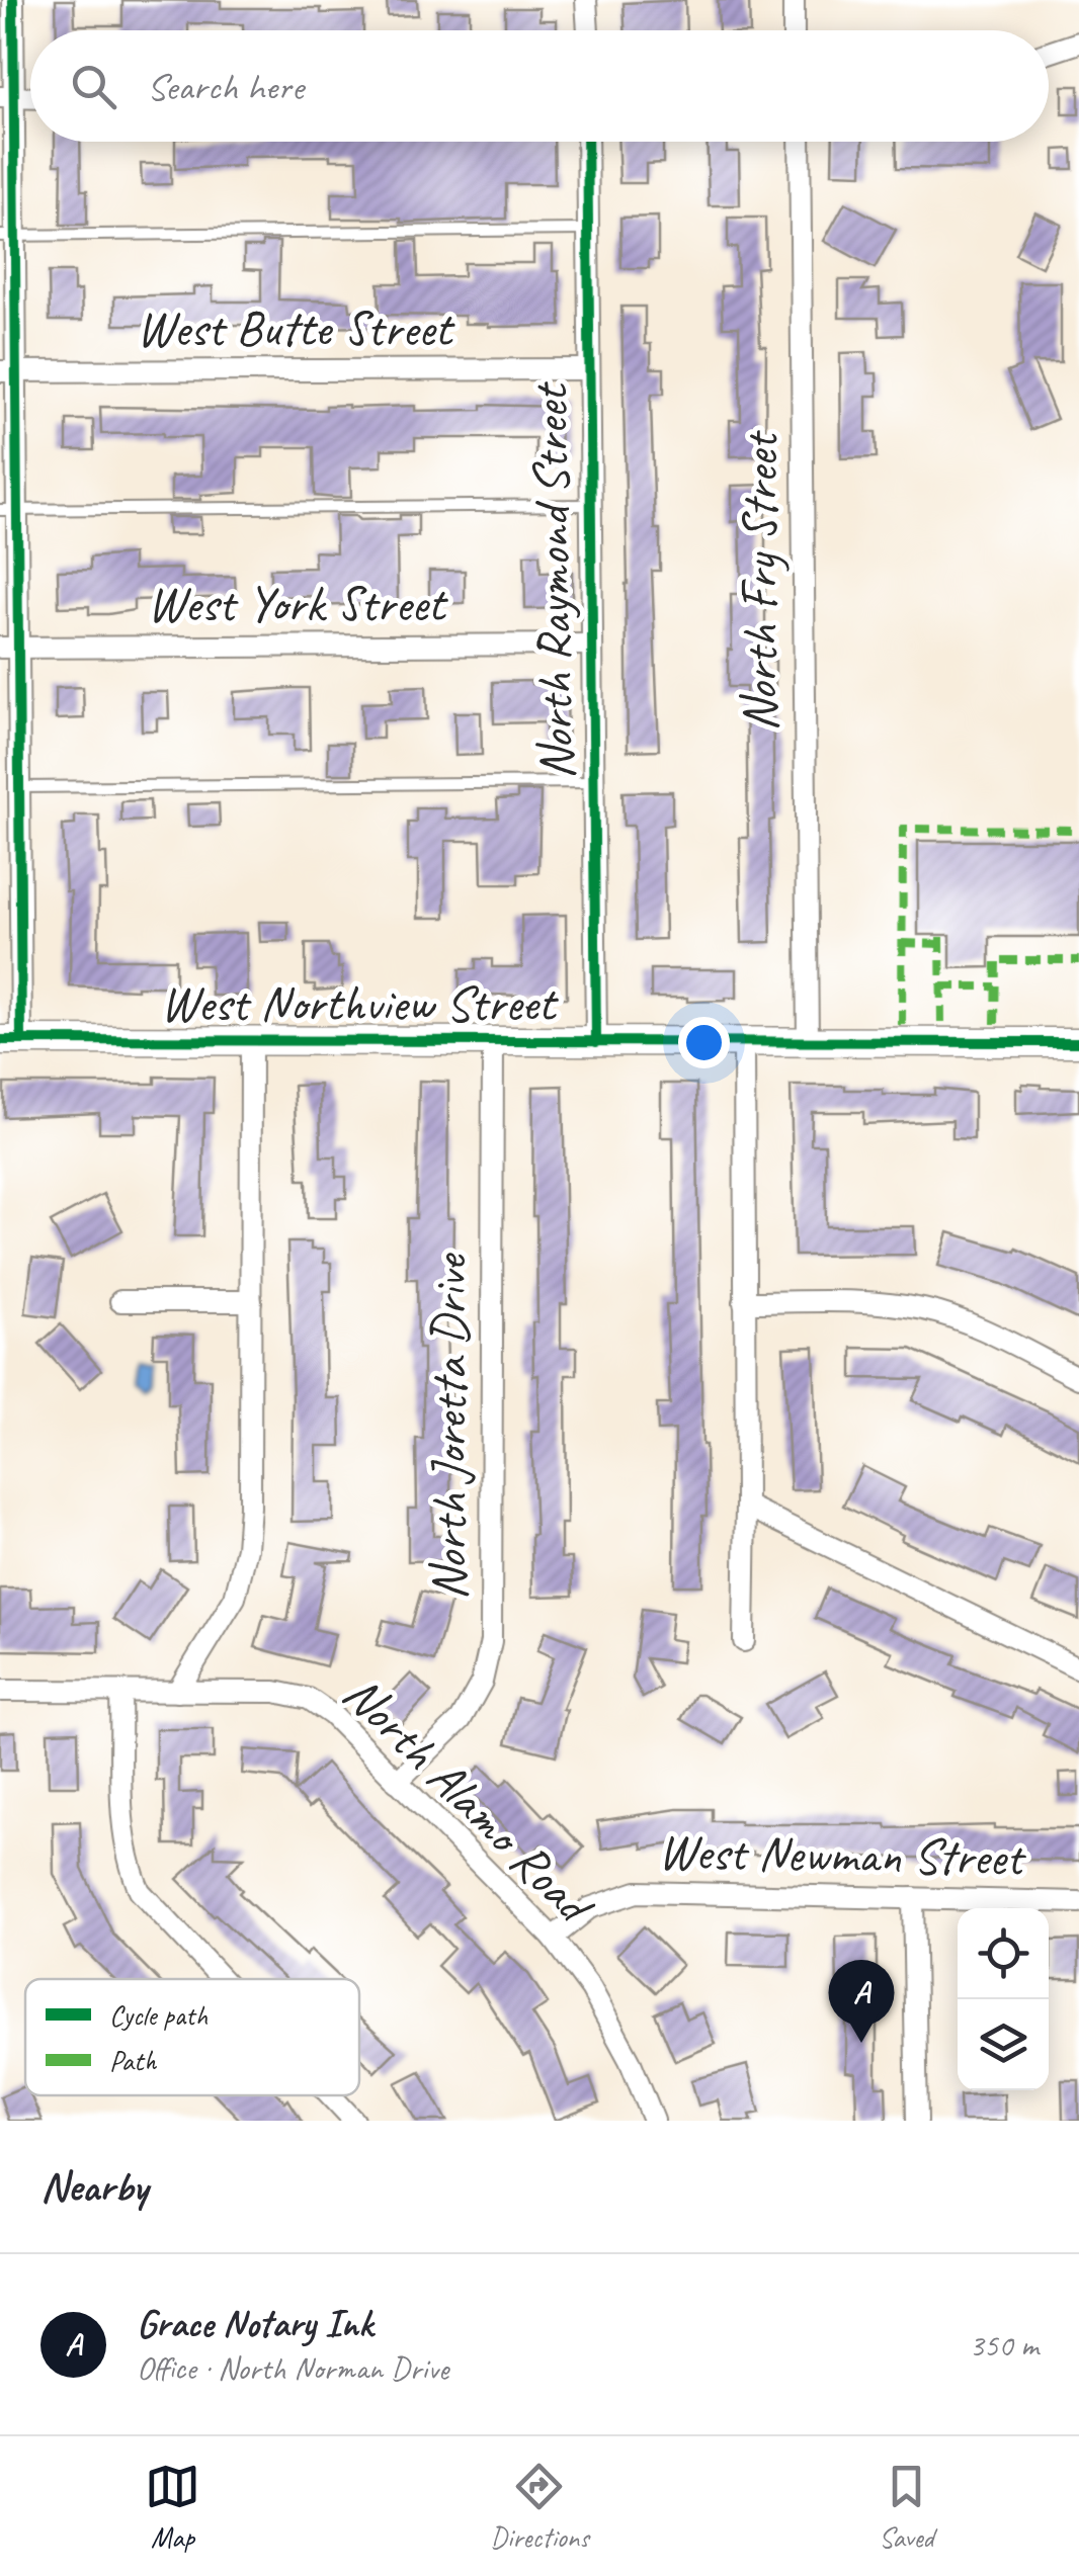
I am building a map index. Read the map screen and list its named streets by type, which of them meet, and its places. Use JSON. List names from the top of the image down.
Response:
{
  "streets": {
    "street": [
      "West Butte Street",
      "North Raymond Street",
      "North Fry Street",
      "West York Street",
      "West Northview Street",
      "North Joretta Drive",
      "North Alamo Road",
      "West Newman Street"
    ]
  },
  "crossings": [
    ["West Butte Street", "North Raymond Street"],
    ["North Raymond Street", "West York Street"],
    ["North Raymond Street", "West Northview Street"],
    ["North Fry Street", "West Northview Street"],
    ["West Northview Street", "North Joretta Drive"],
    ["North Joretta Drive", "North Alamo Road"],
    ["North Alamo Road", "West Newman Street"]
  ],
  "legend": ["Cycle path", "Path"],
  "page": {
    "search": "Search here",
    "pins": "A",
    "heading": "Nearby",
    "list": [
      {
        "mark": "A",
        "name": "Grace Notary Ink",
        "note": "Office · North Norman Drive",
        "value": "350 m"
      }
    ],
    "nav": ["Map", "Directions", "Saved"]
  }
}
